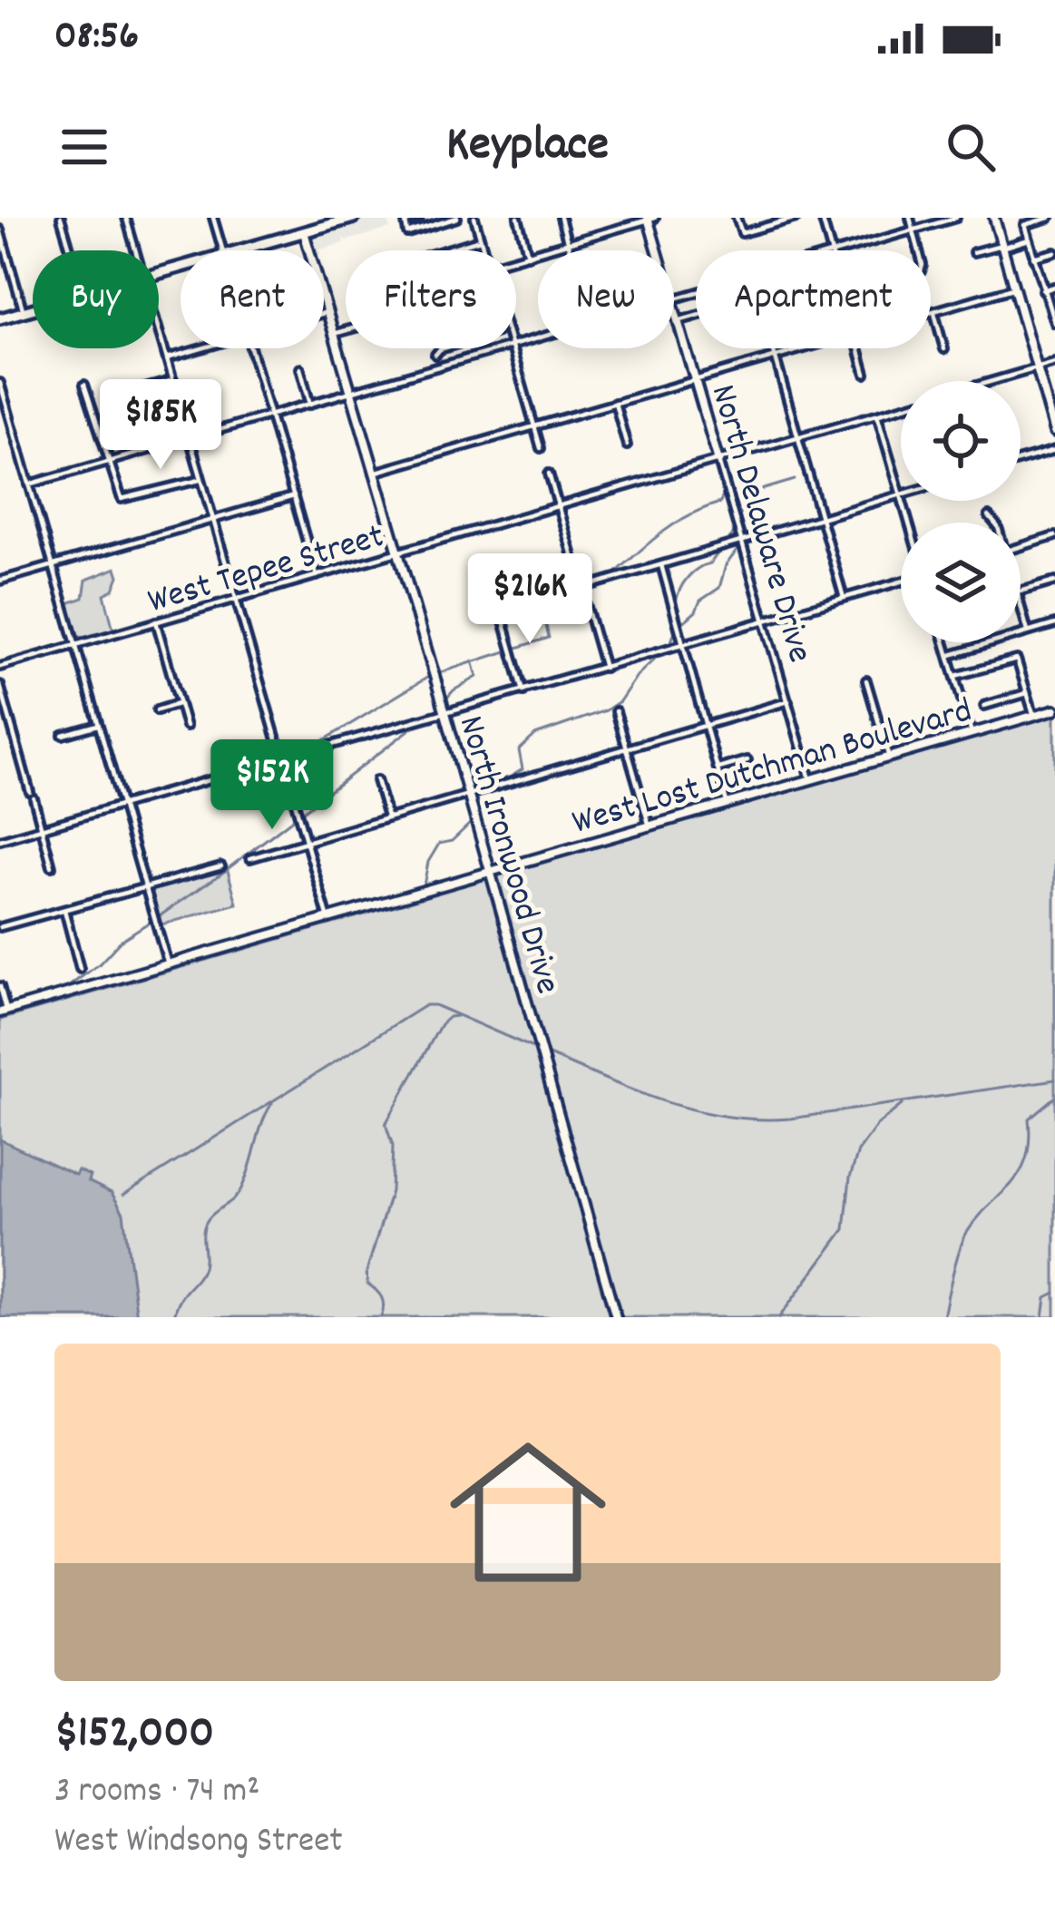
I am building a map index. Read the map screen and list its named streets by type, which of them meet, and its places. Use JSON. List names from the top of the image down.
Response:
{
  "streets": {
    "main road": ["North Ironwood Drive"],
    "street": ["North Delaware Drive", "West Tepee Street", "West Lost Dutchman Boulevard"]
  },
  "crossings": [
    ["North Delaware Drive", "West Tepee Street"],
    ["North Delaware Drive", "West Lost Dutchman Boulevard"],
    ["West Tepee Street", "North Ironwood Drive"],
    ["West Lost Dutchman Boulevard", "North Ironwood Drive"]
  ],
  "page": {
    "status": "08:56",
    "header": "Keyplace",
    "chip": [
      "Buy",
      "Rent",
      "Filters",
      "New",
      "Apartment"
    ],
    "price": ["$185K", "$216K", "$152K"],
    "list": [
      {
        "name": "$152,000",
        "note": "3 rooms · 74 m² · West Windsong Street"
      }
    ]
  }
}
